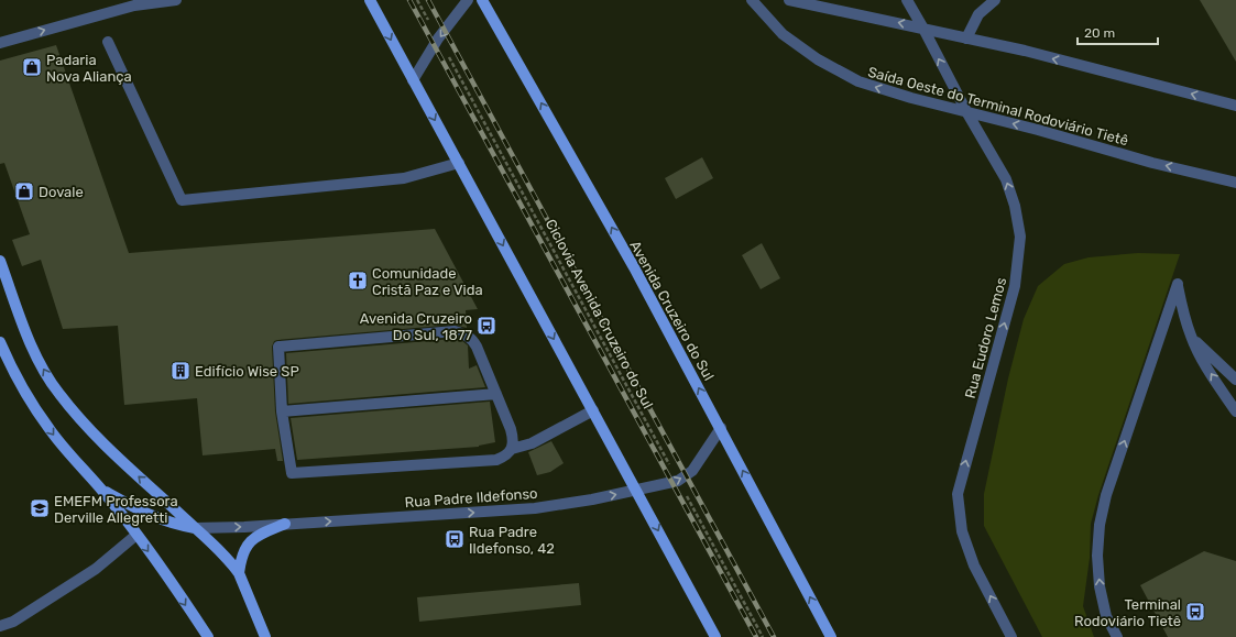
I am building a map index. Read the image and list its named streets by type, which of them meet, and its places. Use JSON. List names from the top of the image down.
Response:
{
  "streets": {
    "main road": ["Avenida Cruzeiro do Sul"],
    "street": ["Saída Oeste do Terminal Rodoviário Tietê", "Rua Eudoro Lemos", "Rua Padre Ildefonso"],
    "path": ["Ciclovia Avenida Cruzeiro do Sul"]
  },
  "crossings": [
    ["Saída Oeste do Terminal Rodoviário Tietê", "Rua Eudoro Lemos"],
    ["Avenida Cruzeiro do Sul", "Rua Padre Ildefonso"],
    ["Ciclovia Avenida Cruzeiro do Sul", "Rua Padre Ildefonso"]
  ],
  "one_way": ["Avenida Cruzeiro do Sul", "Rua Eudoro Lemos", "Rua Padre Ildefonso"],
  "places": {
    "shop": ["Padaria Nova Aliança", "Dovale"],
    "church": ["Comunidade Cristã Paz e Vida"],
    "bus stop": ["Avenida Cruzeiro Do Sul, 1877", "Rua Padre Ildefonso, 42", "Terminal Rodoviário Tietê"],
    "building": ["Edifício Wise SP"],
    "school or university": ["EMEFM Professora Derville Allegretti"]
  },
  "scale_bar": "20 m"
}
